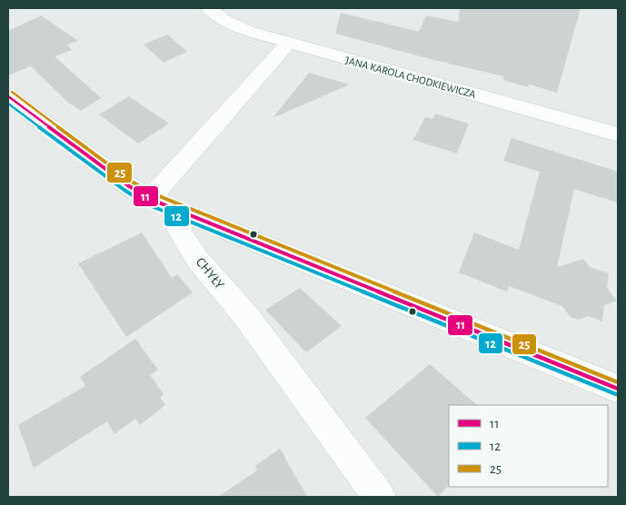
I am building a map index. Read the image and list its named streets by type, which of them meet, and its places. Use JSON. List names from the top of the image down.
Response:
{
  "streets": {
    "street": ["JANA KAROLA CHODKIEWICZA", "CHYŁY"]
  },
  "lines": ["transit line 25", "transit line 11", "transit line 12"],
  "legend": ["11", "12", "25"]
}
